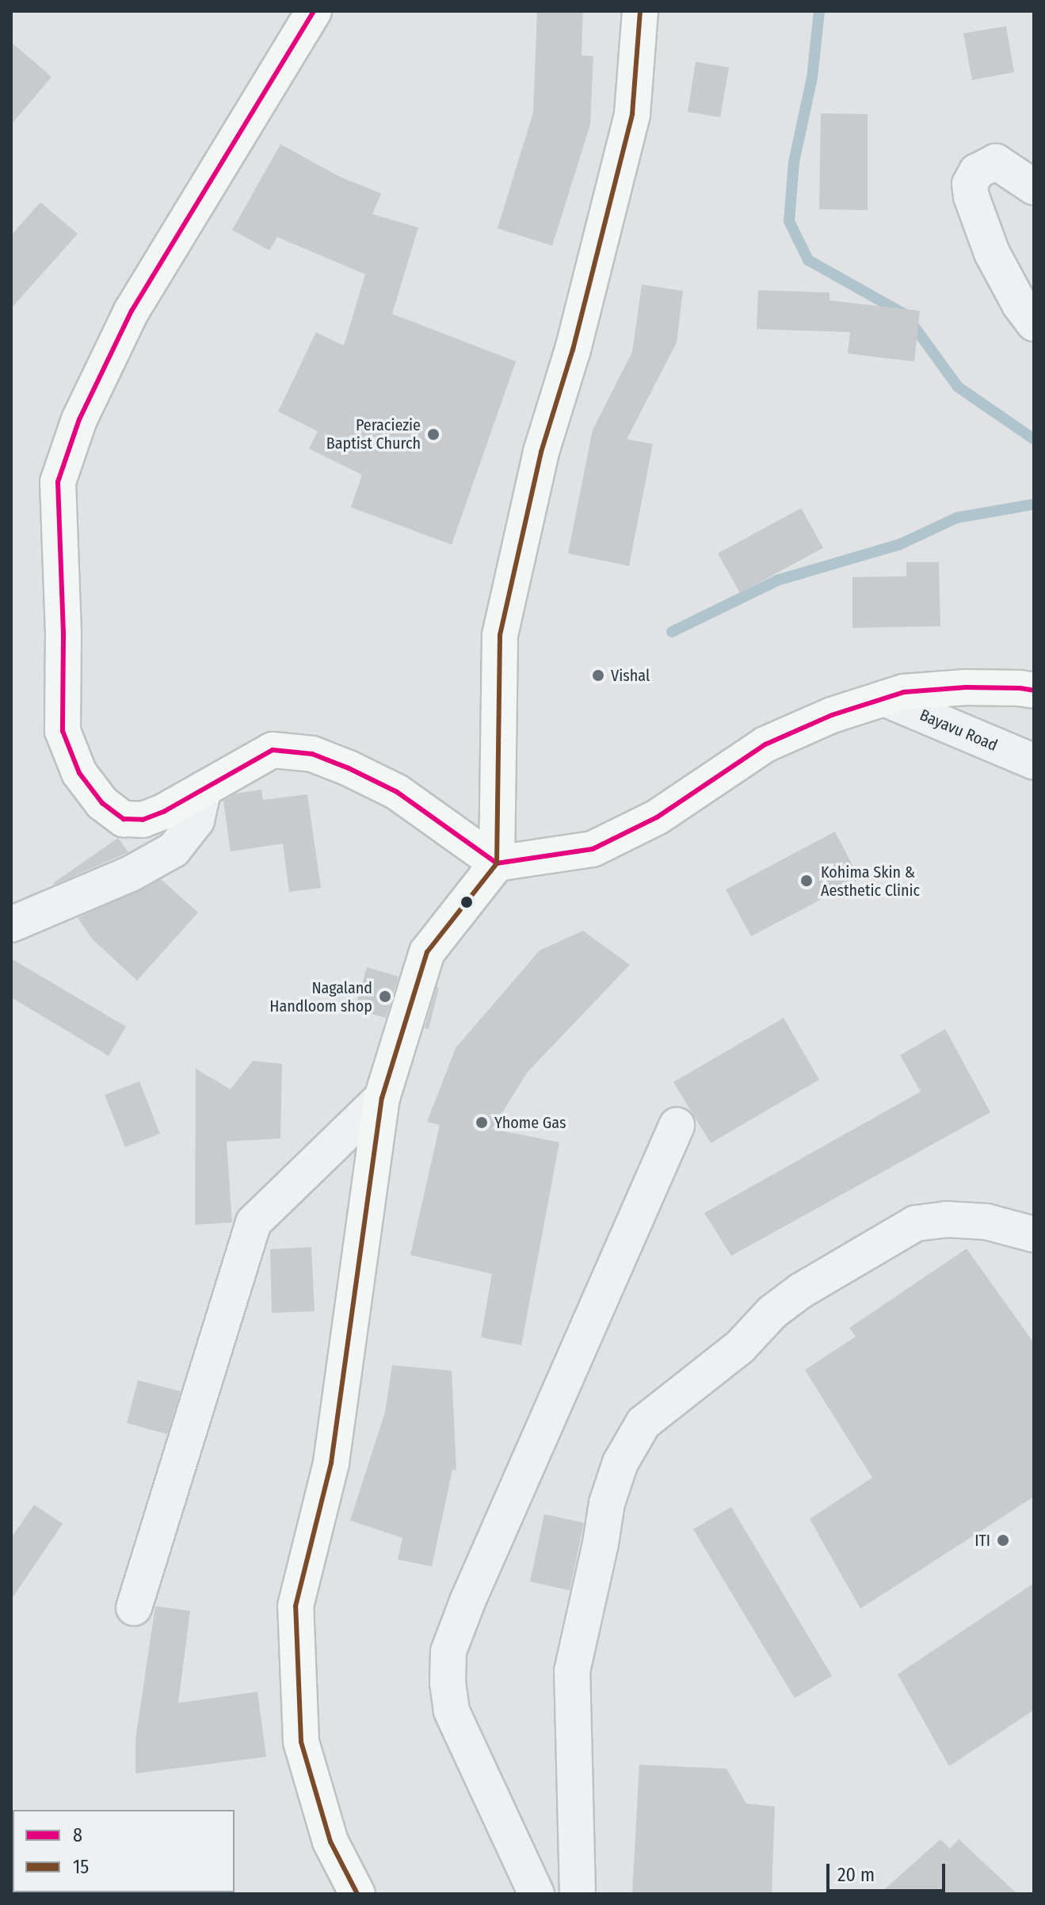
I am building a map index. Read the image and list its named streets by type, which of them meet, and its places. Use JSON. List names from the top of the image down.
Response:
{
  "streets": {
    "street": ["Bayavu Road"]
  },
  "places": [
    "Peraciezie Baptist Church",
    "Vishal",
    "Kohima Skin & Aesthetic Clinic",
    "Nagaland Handloom shop",
    "Yhome Gas",
    "ITI"
  ],
  "lines": ["transit line 8", "transit line 15"],
  "legend": ["8", "15"],
  "scale_bar": "20 m"
}
